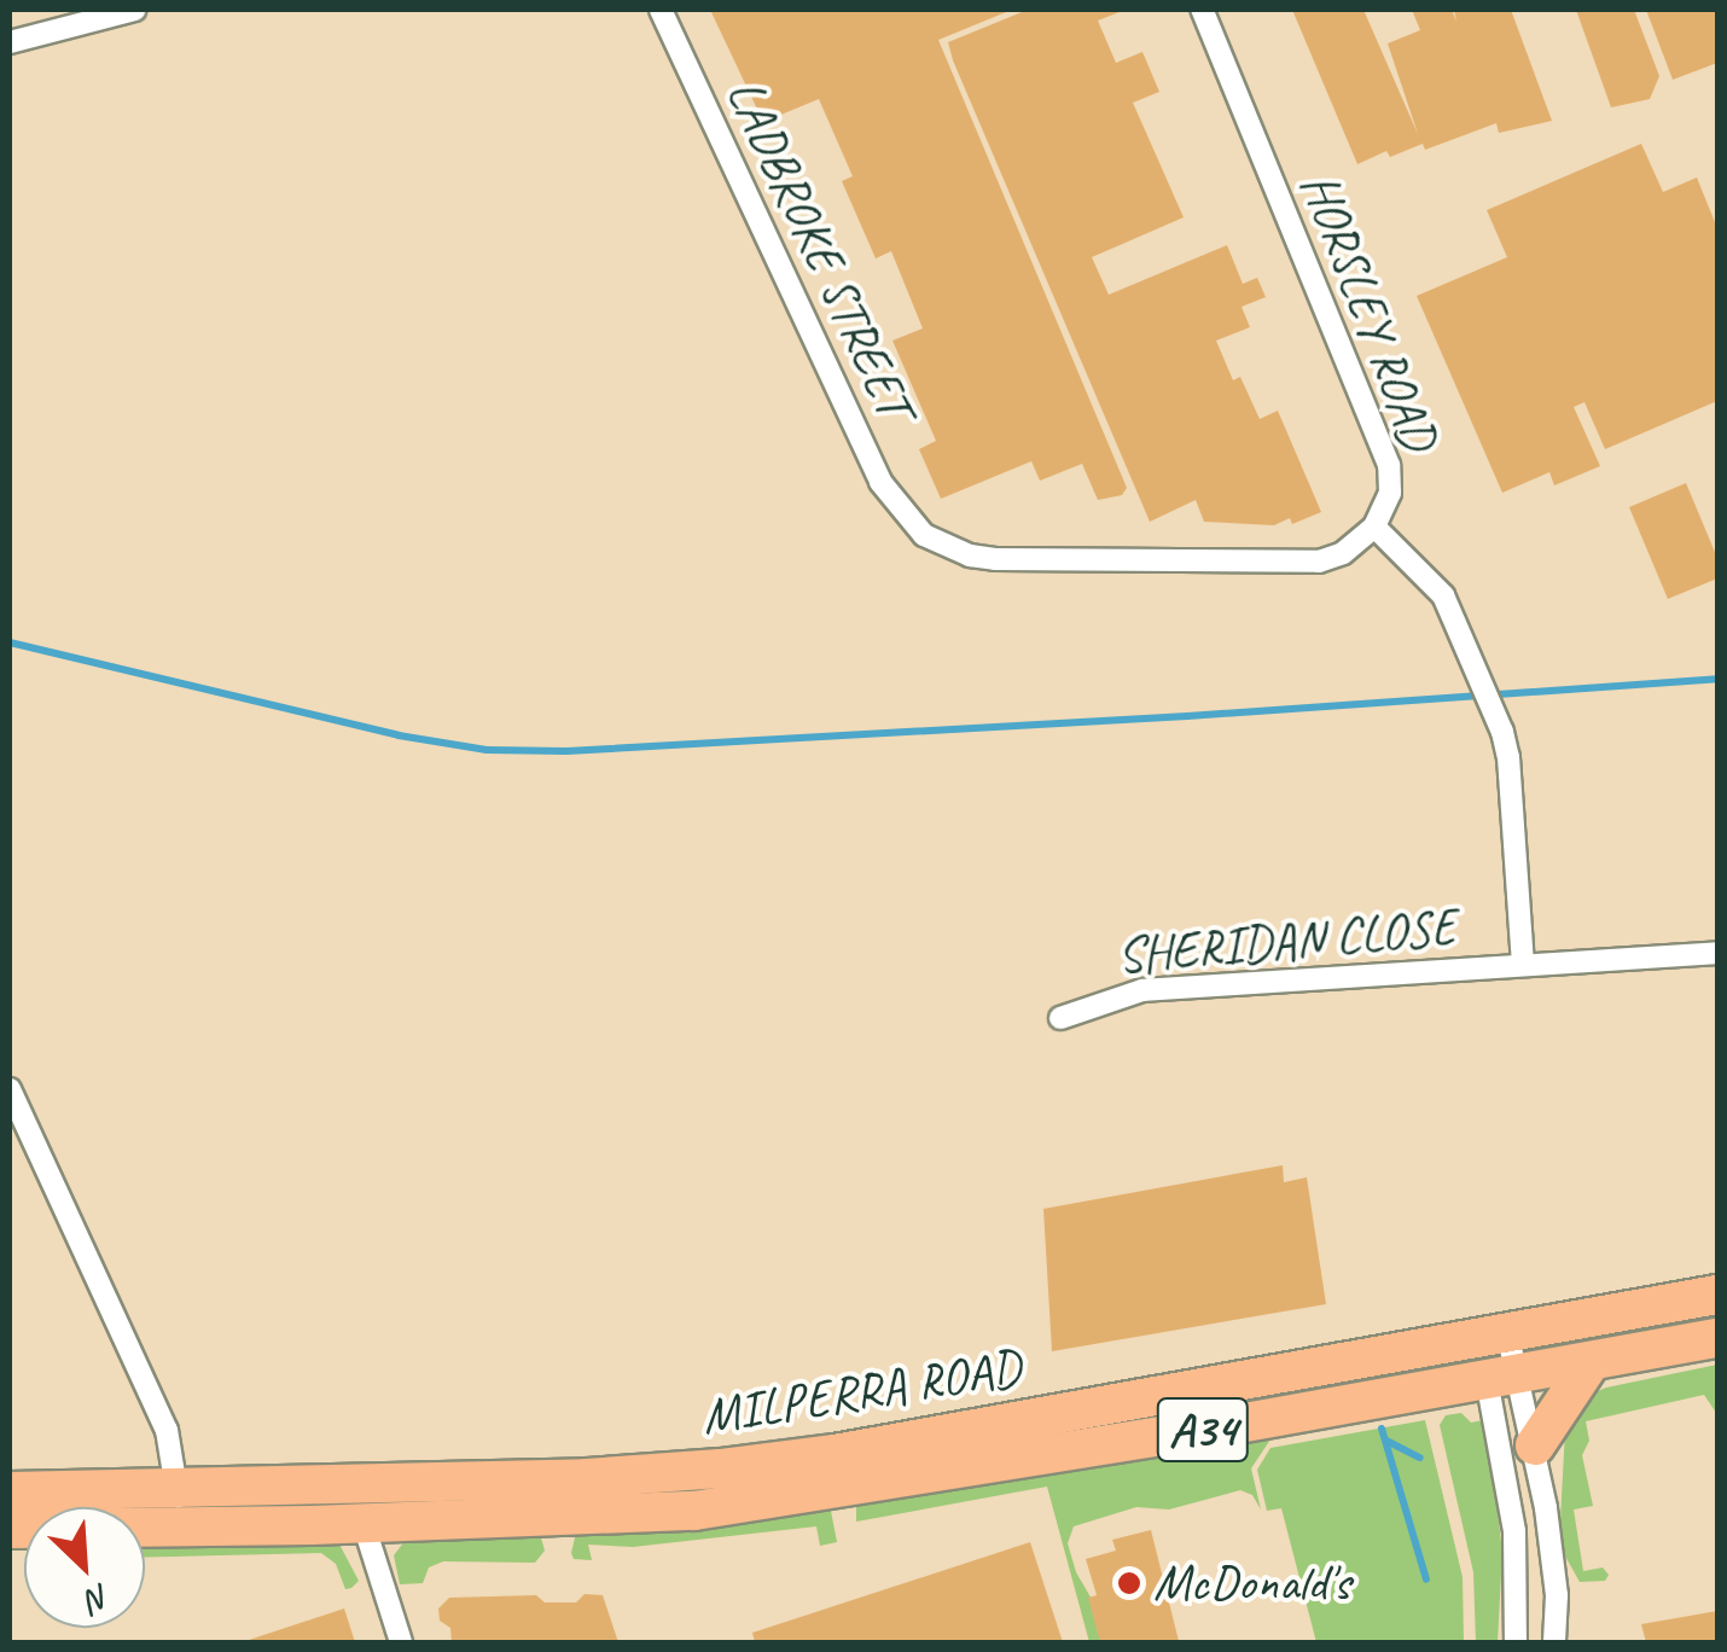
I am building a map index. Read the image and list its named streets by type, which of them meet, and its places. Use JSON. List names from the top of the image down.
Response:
{
  "streets": {
    "highway": ["MILPERRA ROAD", "A34"],
    "street": ["LADBROKE STREET", "HORSLEY ROAD", "SHERIDAN CLOSE"]
  },
  "crossings": [
    ["LADBROKE STREET", "HORSLEY ROAD"],
    ["HORSLEY ROAD", "SHERIDAN CLOSE"]
  ],
  "places": ["McDonald's"],
  "north": "bottom right"
}
